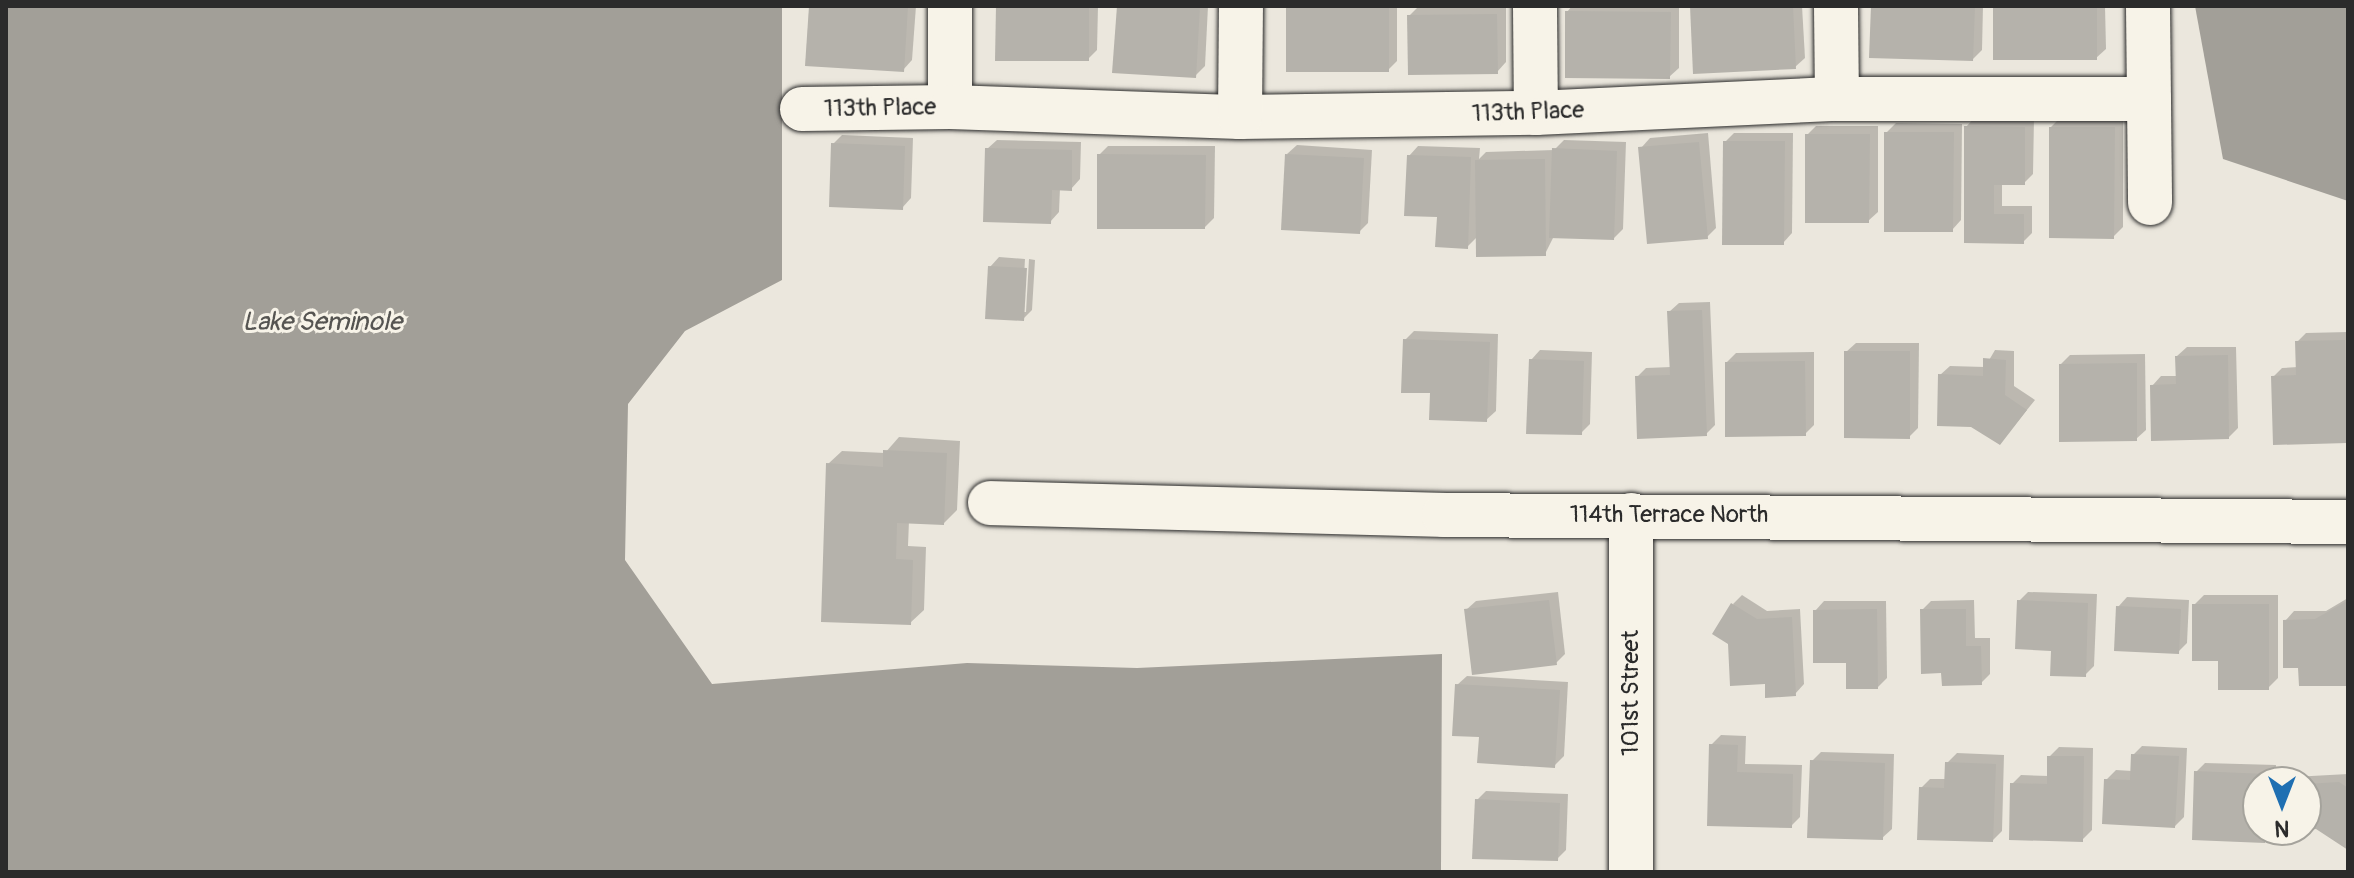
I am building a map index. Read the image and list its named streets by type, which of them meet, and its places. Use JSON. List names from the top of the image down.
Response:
{
  "streets": {
    "street": ["113th Place", "114th Terrace North", "101st Street"]
  },
  "crossings": [
    ["114th Terrace North", "101st Street"]
  ],
  "water": ["Lake Seminole"],
  "north": "bottom"
}
